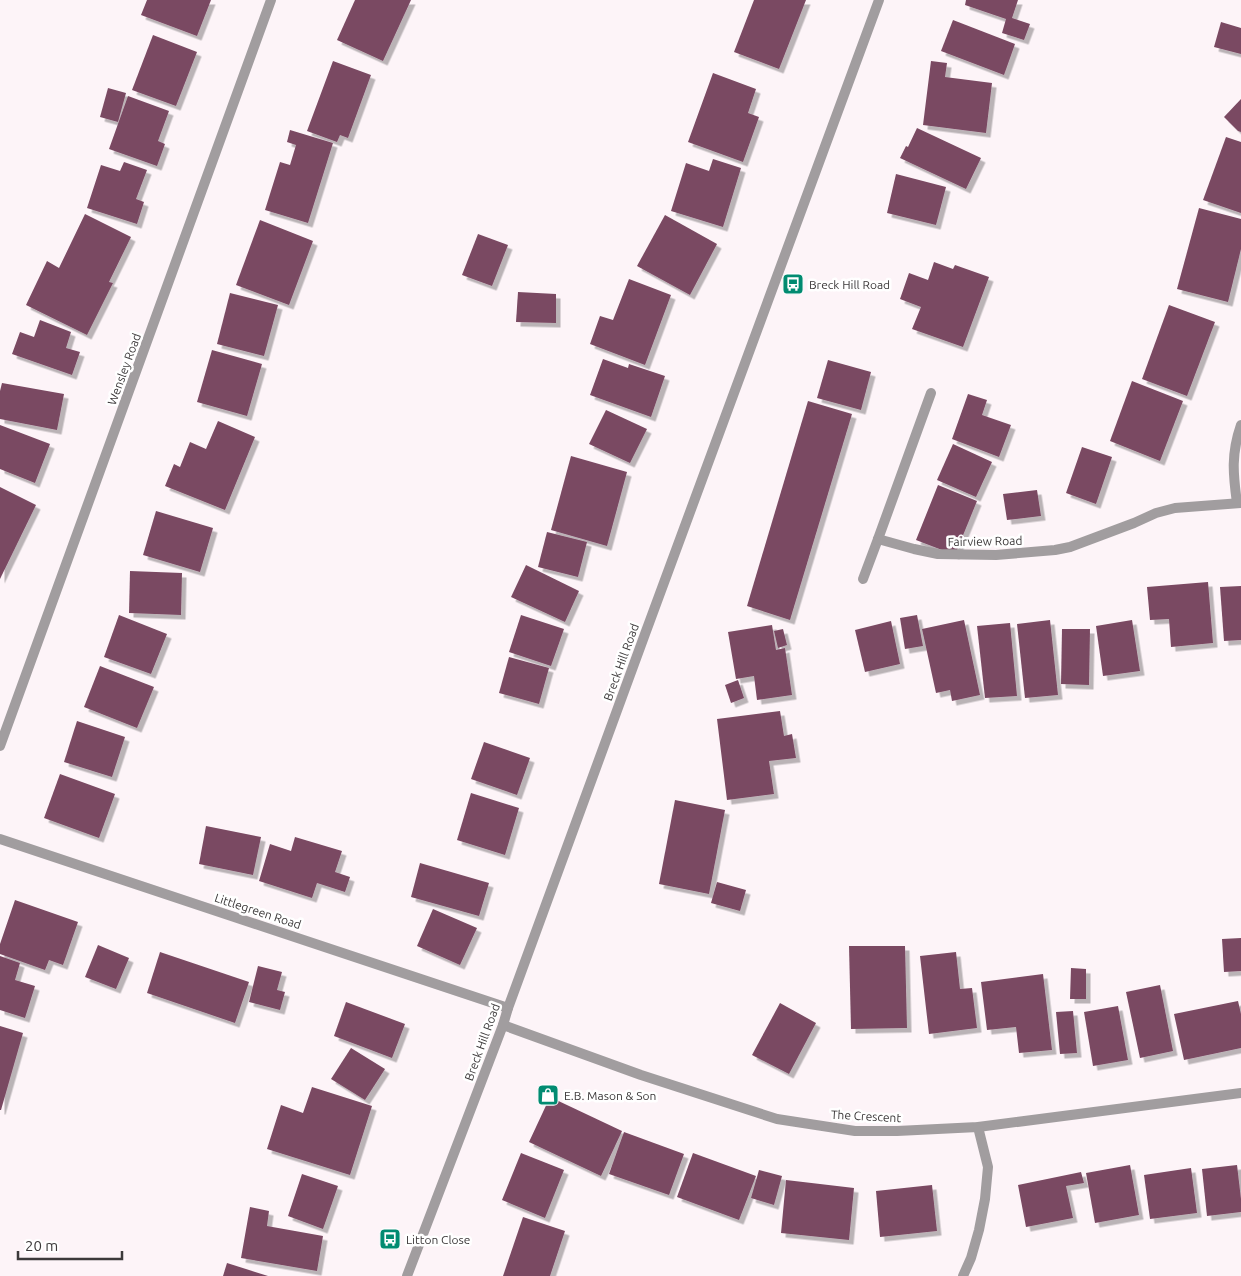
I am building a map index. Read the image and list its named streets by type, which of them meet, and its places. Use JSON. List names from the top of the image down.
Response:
{
  "streets": {
    "street": [
      "Wensley Road",
      "Fairview Road",
      "Breck Hill Road",
      "Littlegreen Road",
      "The Crescent"
    ]
  },
  "crossings": [
    ["Breck Hill Road", "Littlegreen Road"],
    ["Breck Hill Road", "The Crescent"]
  ],
  "places": {
    "bus stop": ["Breck Hill Road", "Litton Close"],
    "shop": ["E.B. Mason & Son"]
  },
  "scale_bar": "20 m"
}
